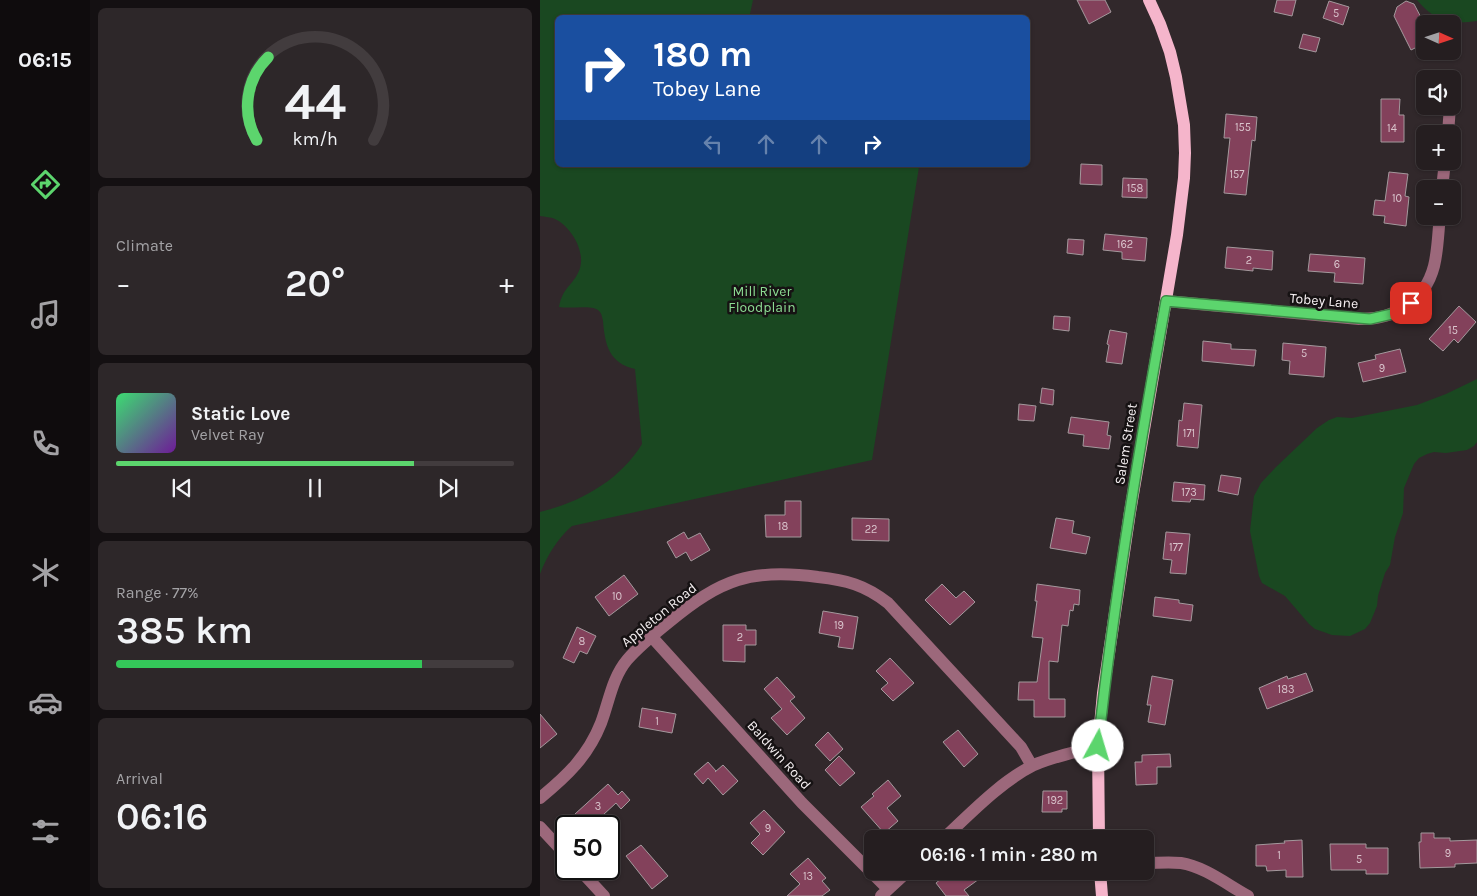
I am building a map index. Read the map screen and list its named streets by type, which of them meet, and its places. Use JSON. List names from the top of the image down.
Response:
{
  "streets": {
    "main road": ["Salem Street"],
    "street": ["Tobey Lane", "Appleton Road", "Baldwin Road"]
  },
  "crossings": [
    ["Tobey Lane", "Salem Street"],
    ["Appleton Road", "Baldwin Road"]
  ],
  "parks": ["Mill River Floodplain"],
  "house_numbers": [
    "5",
    "155",
    "14",
    "157",
    "158",
    "10",
    "162",
    "2",
    "6",
    "15",
    "5",
    "9",
    "171",
    "173",
    "18",
    "22",
    "177",
    "10",
    "19",
    "2",
    "8",
    "183",
    "1",
    "192",
    "3",
    "9",
    "9",
    "1",
    "5",
    "13"
  ],
  "north": "right",
  "page": {
    "tabs": "06:15",
    "map_buttons": ["+", "−"],
    "turn": ["180 m", "Tobey Lane"],
    "tile": [
      "Climate",
      ["Range · 77%", "385 km"],
      ["Arrival", "06:16"]
    ],
    "heat": ["−", "20°", "+"],
    "song": ["Static Love", "Velvet Ray"],
    "limit": "50",
    "trip": "06:16 · 1 min · 280 m",
    "gauge": ["44", "km/h"]
  }
}
